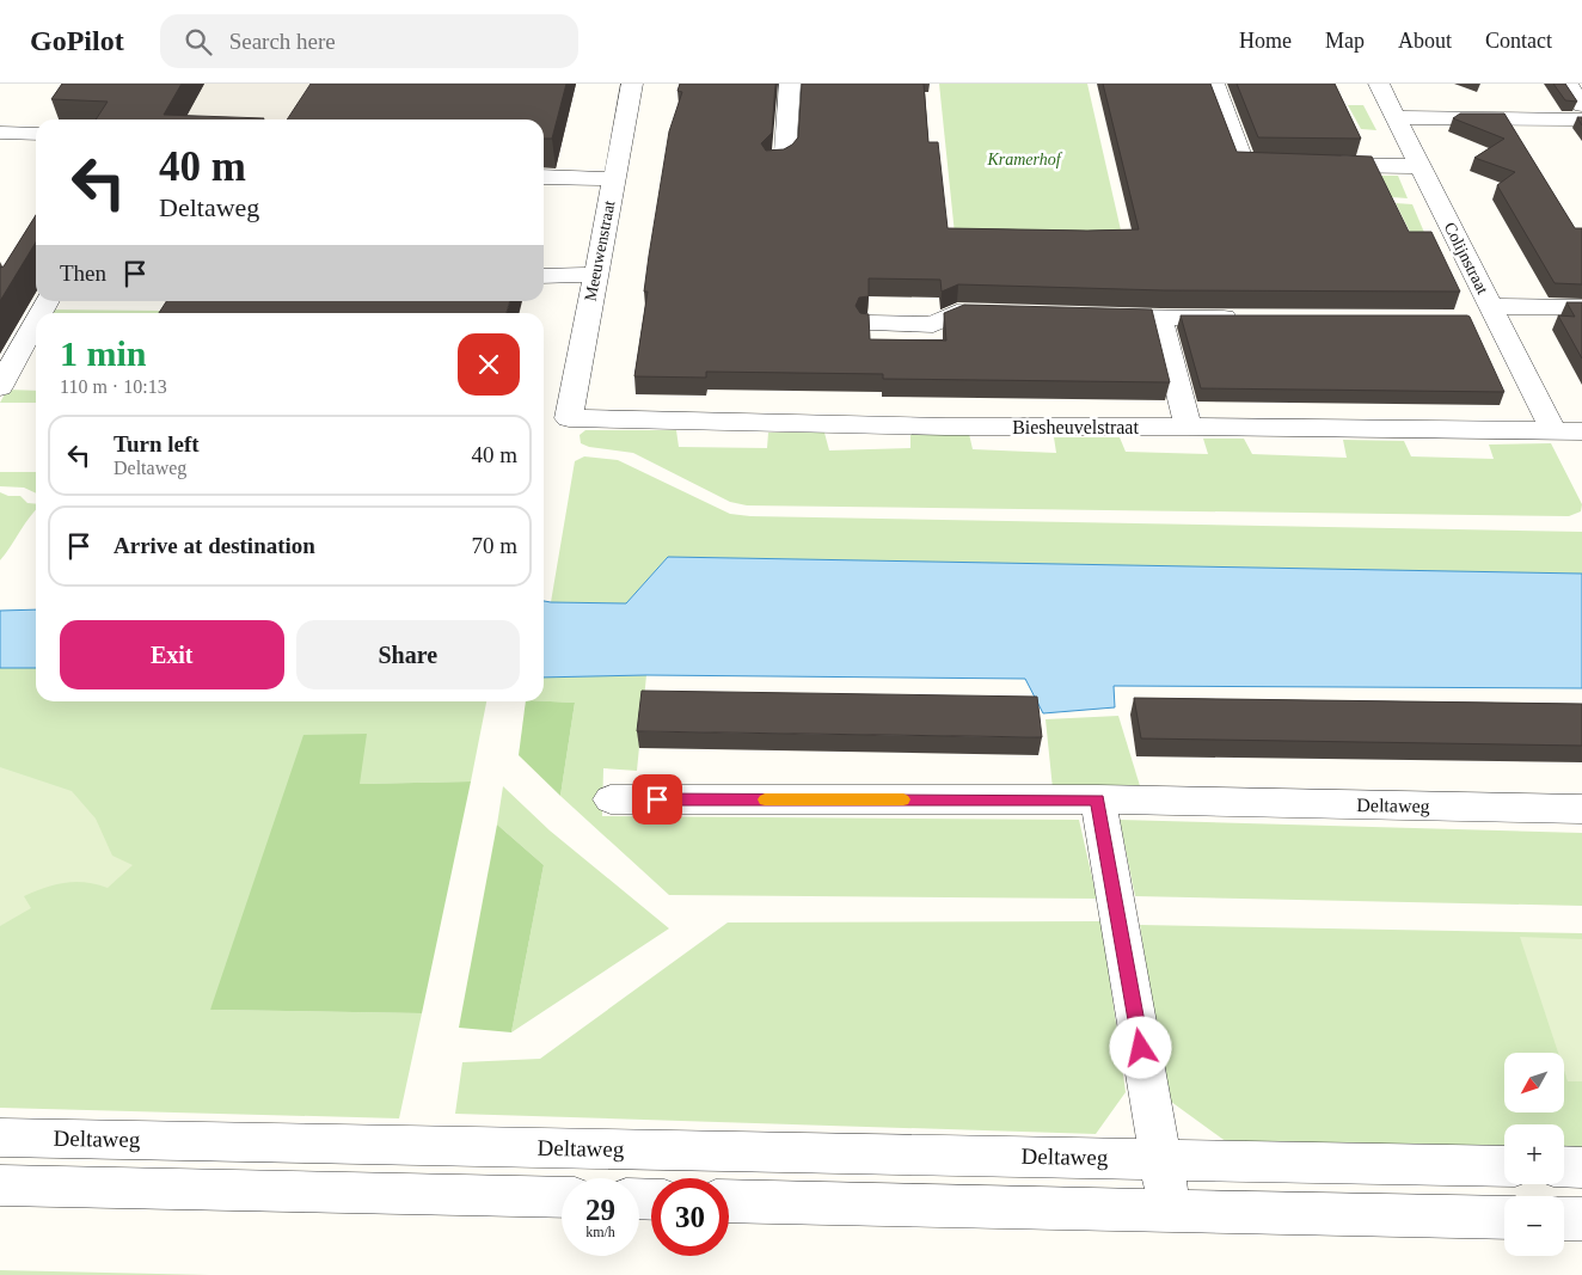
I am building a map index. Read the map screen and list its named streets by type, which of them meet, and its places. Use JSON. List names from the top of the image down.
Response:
{
  "streets": {
    "street": [
      "Meeuwenstraat",
      "Colijnstraat",
      "Biesheuvelstraat",
      "Deltaweg"
    ]
  },
  "crossings": [
    ["Meeuwenstraat", "Biesheuvelstraat"],
    ["Colijnstraat", "Biesheuvelstraat"]
  ],
  "parks": ["Kramerhof"],
  "north": "bottom left",
  "page": {
    "header": "GoPilot",
    "search": "Search here",
    "nav": [
      "Home",
      "Map",
      "About",
      "Contact"
    ],
    "turn": ["40 m", "Deltaweg"],
    "then": "Then",
    "heading": ["1 min", "110 m · 10:13"],
    "list": [
      {
        "name": "Turn left",
        "note": "Deltaweg",
        "value": "40 m"
      },
      {
        "name": "Arrive at destination",
        "value": "70 m"
      }
    ],
    "buttons": ["Exit", "Share"],
    "map_buttons": ["+", "−"],
    "speed": "29 km/h",
    "limit": "30"
  }
}
